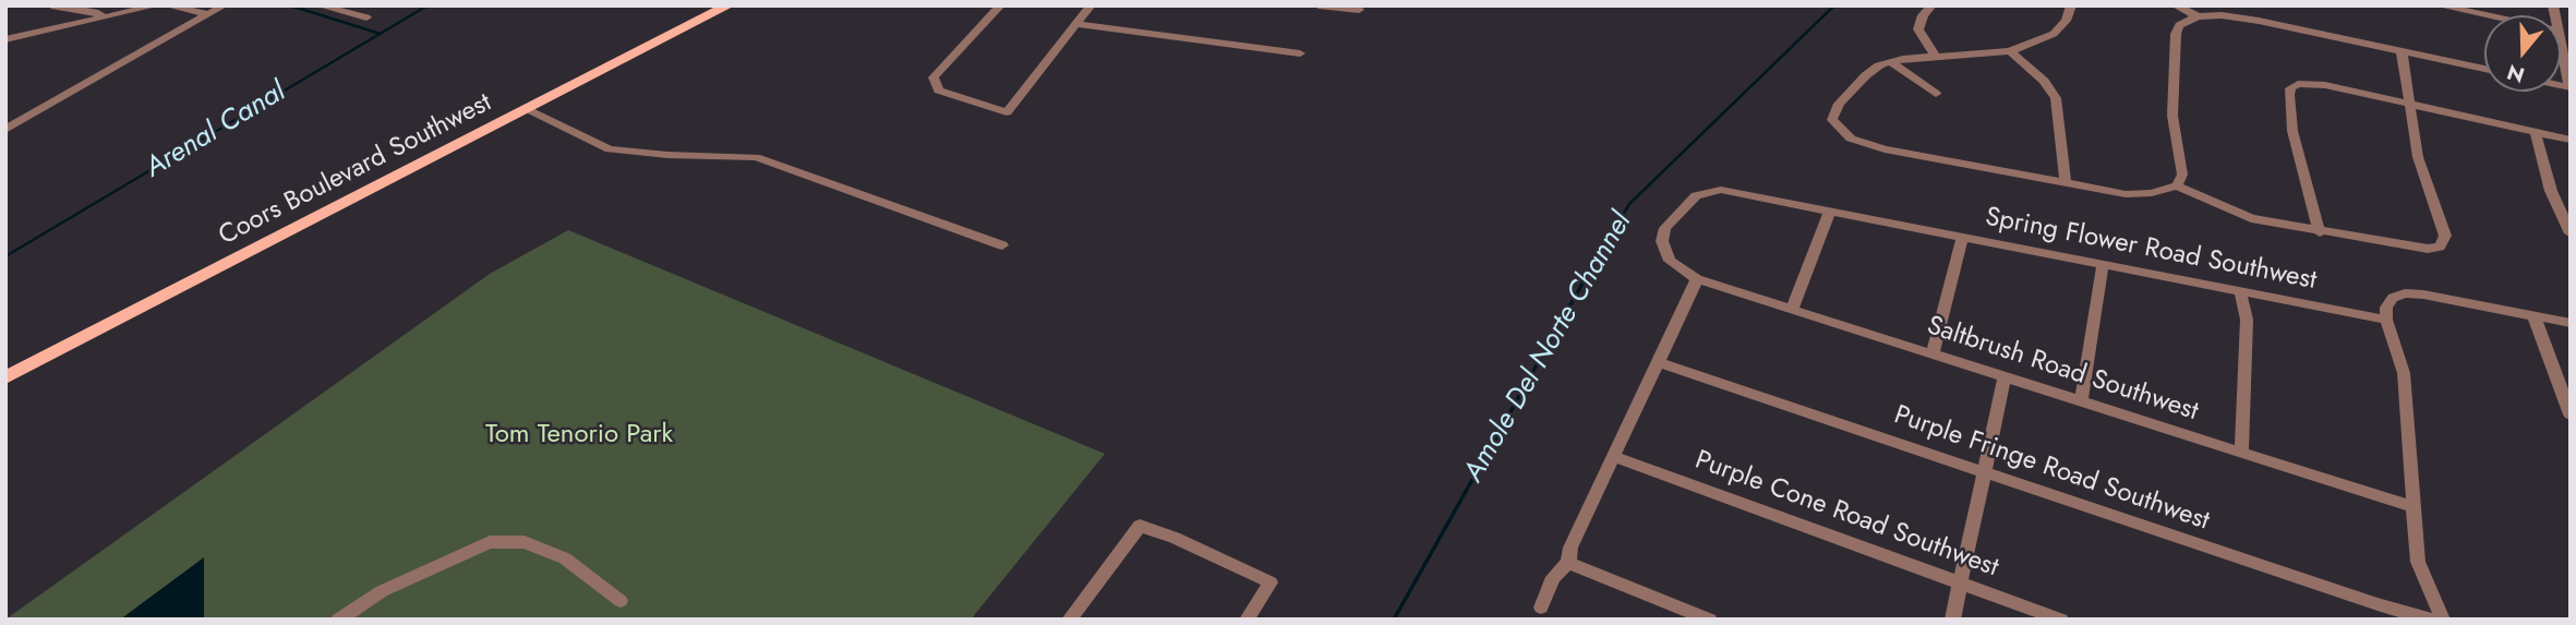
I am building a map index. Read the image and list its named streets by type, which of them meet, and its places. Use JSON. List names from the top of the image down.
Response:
{
  "streets": {
    "main road": ["Coors Boulevard Southwest"],
    "street": [
      "Spring Flower Road Southwest",
      "Saltbrush Road Southwest",
      "Purple Fringe Road Southwest",
      "Purple Cone Road Southwest"
    ]
  },
  "crossings": [
    ["Spring Flower Road Southwest", "Saltbrush Road Southwest"]
  ],
  "water": ["Arenal Canal", "Amole Del Norte Channel"],
  "parks": ["Tom Tenorio Park"],
  "north": "bottom"
}
